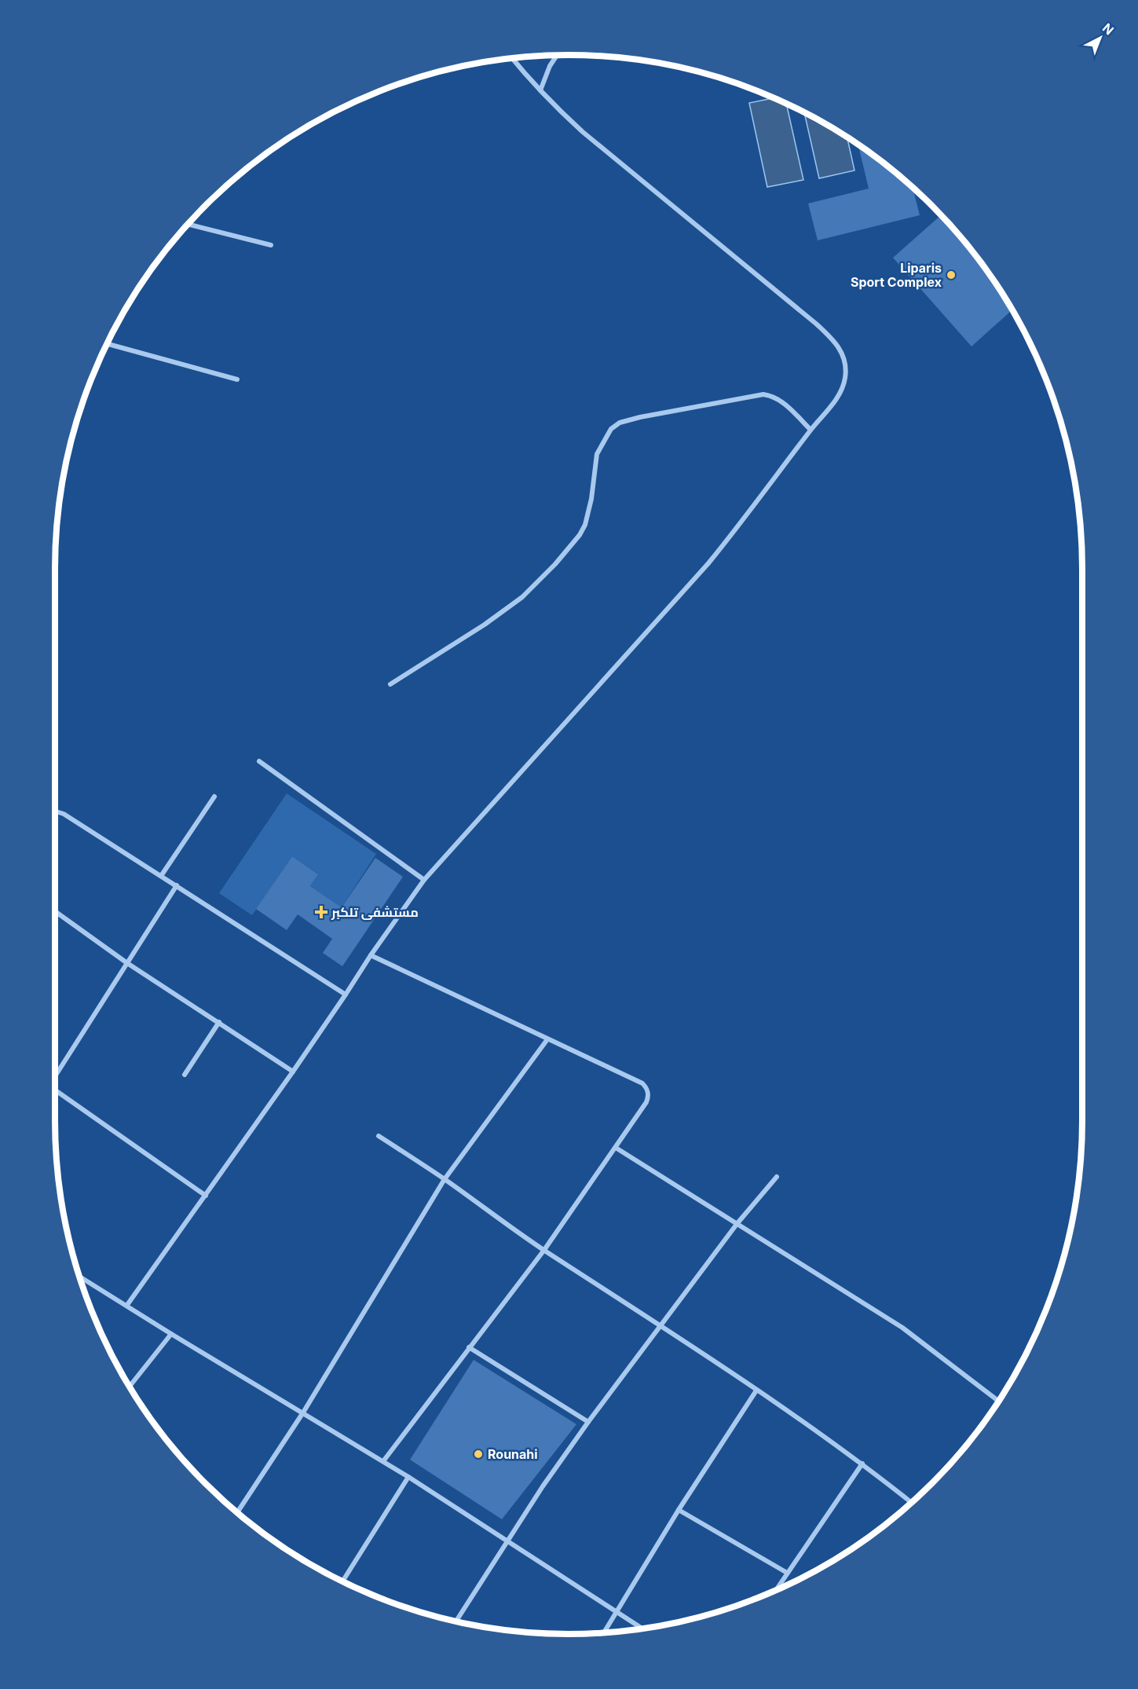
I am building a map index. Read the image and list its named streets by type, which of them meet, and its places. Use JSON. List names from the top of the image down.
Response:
{
  "places": {
    "other": ["Liparis Sport Complex", "Rounahi"],
    "health": ["مستشفى تلكبر"]
  },
  "north": "top right"
}
